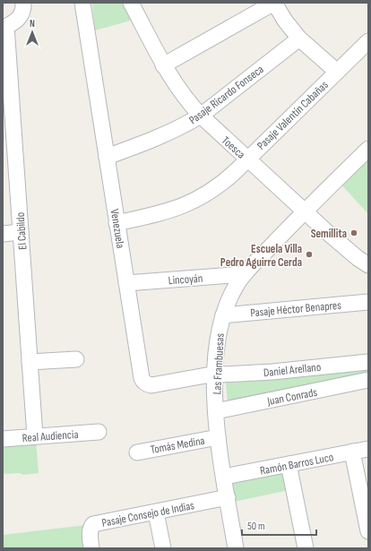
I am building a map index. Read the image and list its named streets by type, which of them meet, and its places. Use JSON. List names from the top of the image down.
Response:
{
  "streets": {
    "street": [
      "Pasaje Ricardo Fonseca",
      "Pasaje Valentín Cabañas",
      "Toesca",
      "Venezuela",
      "El Cabildo",
      "Lincoyán",
      "Pasaje Héctor Benapres",
      "Las Frambuesas",
      "Daniel Arellano",
      "Juan Conrads",
      "Real Audiencia",
      "Tomás Medina",
      "Ramón Barros Luco",
      "Pasaje Consejo de Indias"
    ]
  },
  "crossings": [
    ["Pasaje Ricardo Fonseca", "Toesca"],
    ["Pasaje Ricardo Fonseca", "Venezuela"],
    ["Pasaje Valentín Cabañas", "Toesca"],
    ["Pasaje Valentín Cabañas", "Venezuela"],
    ["Toesca", "Las Frambuesas"],
    ["Venezuela", "Lincoyán"],
    ["Venezuela", "Las Frambuesas"],
    ["Venezuela", "Daniel Arellano"],
    ["El Cabildo", "Real Audiencia"],
    ["Lincoyán", "Las Frambuesas"],
    ["Pasaje Héctor Benapres", "Las Frambuesas"],
    ["Las Frambuesas", "Daniel Arellano"],
    ["Las Frambuesas", "Juan Conrads"],
    ["Las Frambuesas", "Tomás Medina"],
    ["Las Frambuesas", "Ramón Barros Luco"],
    ["Las Frambuesas", "Pasaje Consejo de Indias"]
  ],
  "places": ["Semillita", "Escuela Villa Pedro Aguirre Cerda"],
  "scale_bar": "50 m",
  "north": "top"
}
